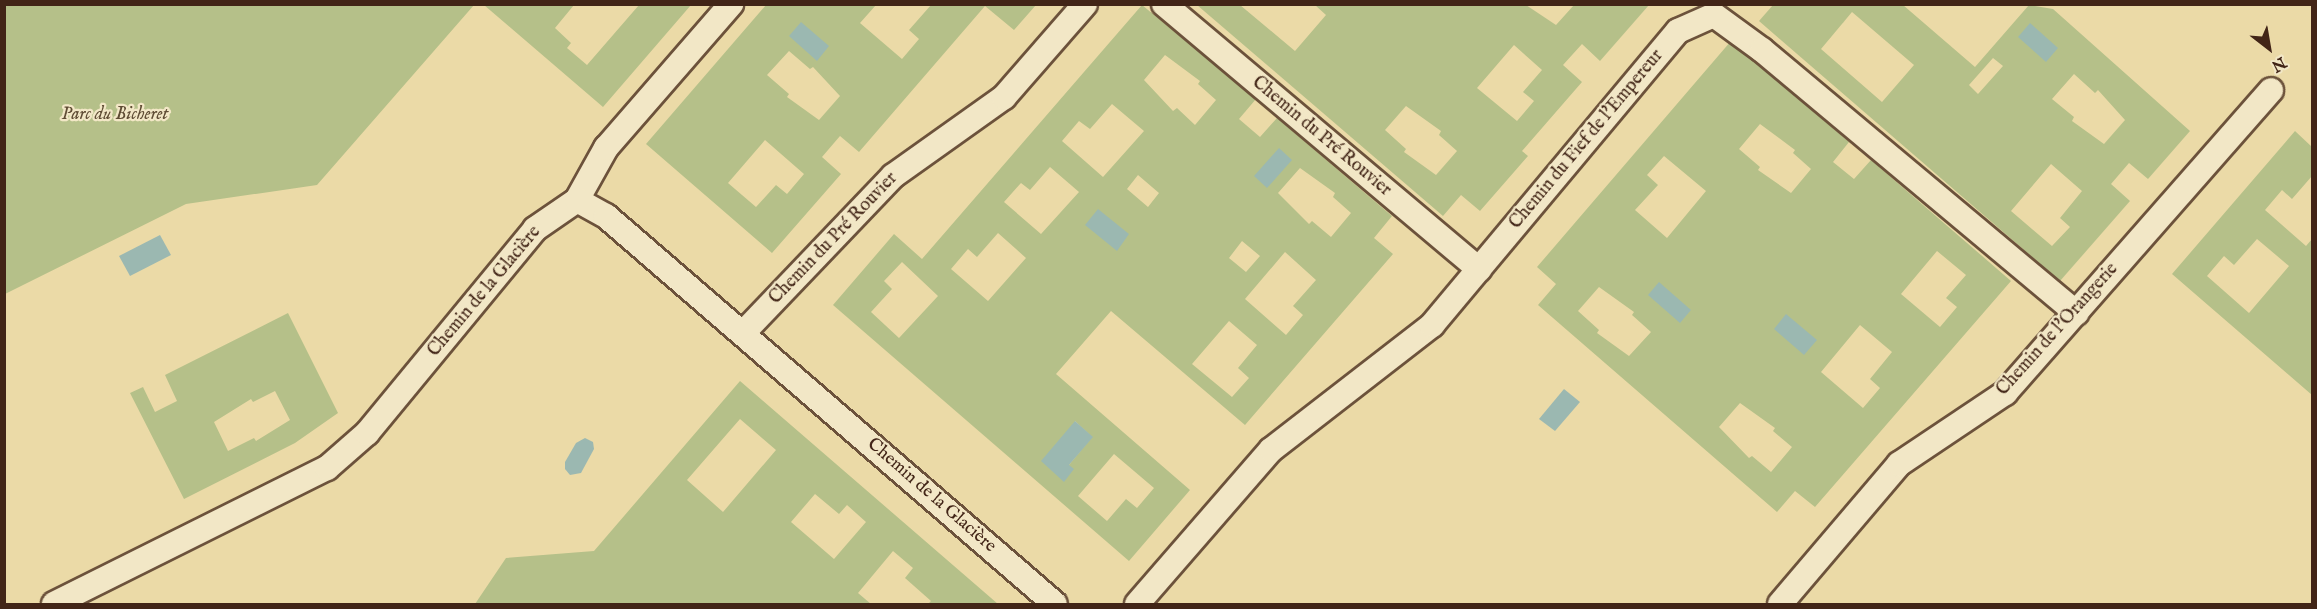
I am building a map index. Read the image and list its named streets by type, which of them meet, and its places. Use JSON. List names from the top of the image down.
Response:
{
  "streets": {
    "street": [
      "Chemin du Pré Rouvier",
      "Chemin du Fief de l'Empereur",
      "Chemin de la Glacière",
      "Chemin de l'Orangerie"
    ]
  },
  "crossings": [
    ["Chemin du Pré Rouvier", "Chemin du Fief de l'Empereur"],
    ["Chemin du Pré Rouvier", "Chemin de la Glacière"],
    ["Chemin du Fief de l'Empereur", "Chemin de l'Orangerie"]
  ],
  "parks": ["Parc du Bicheret"],
  "north": "bottom right"
}
